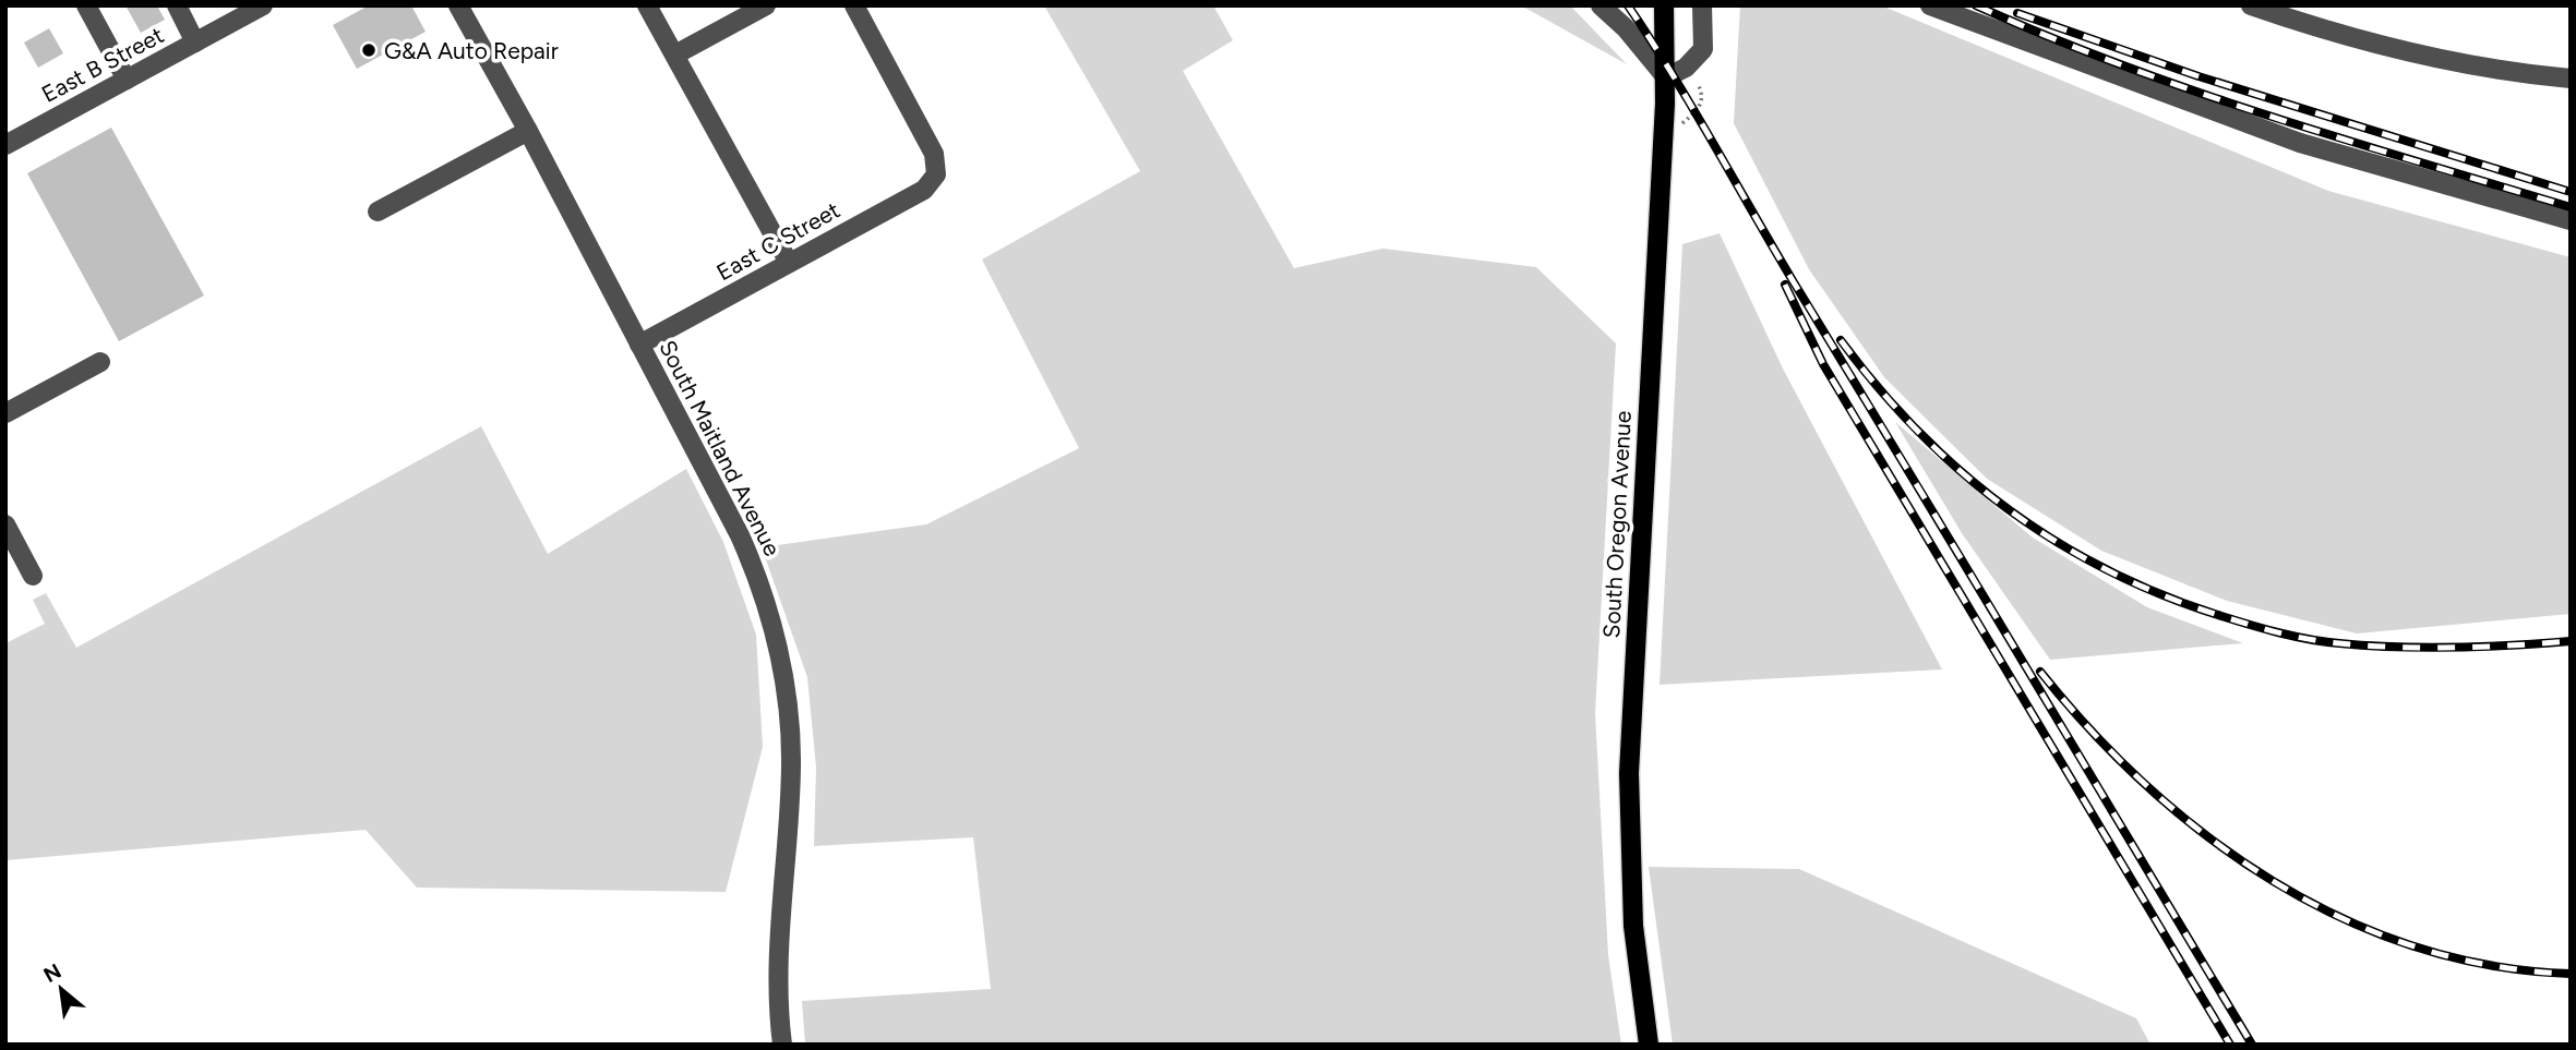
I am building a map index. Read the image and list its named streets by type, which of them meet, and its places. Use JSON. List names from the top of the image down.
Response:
{
  "streets": {
    "main road": ["South Oregon Avenue"],
    "street": ["East B Street", "East C Street", "South Maitland Avenue"]
  },
  "crossings": [
    ["East C Street", "South Maitland Avenue"]
  ],
  "places": ["G&A Auto Repair"],
  "north": "top left"
}
